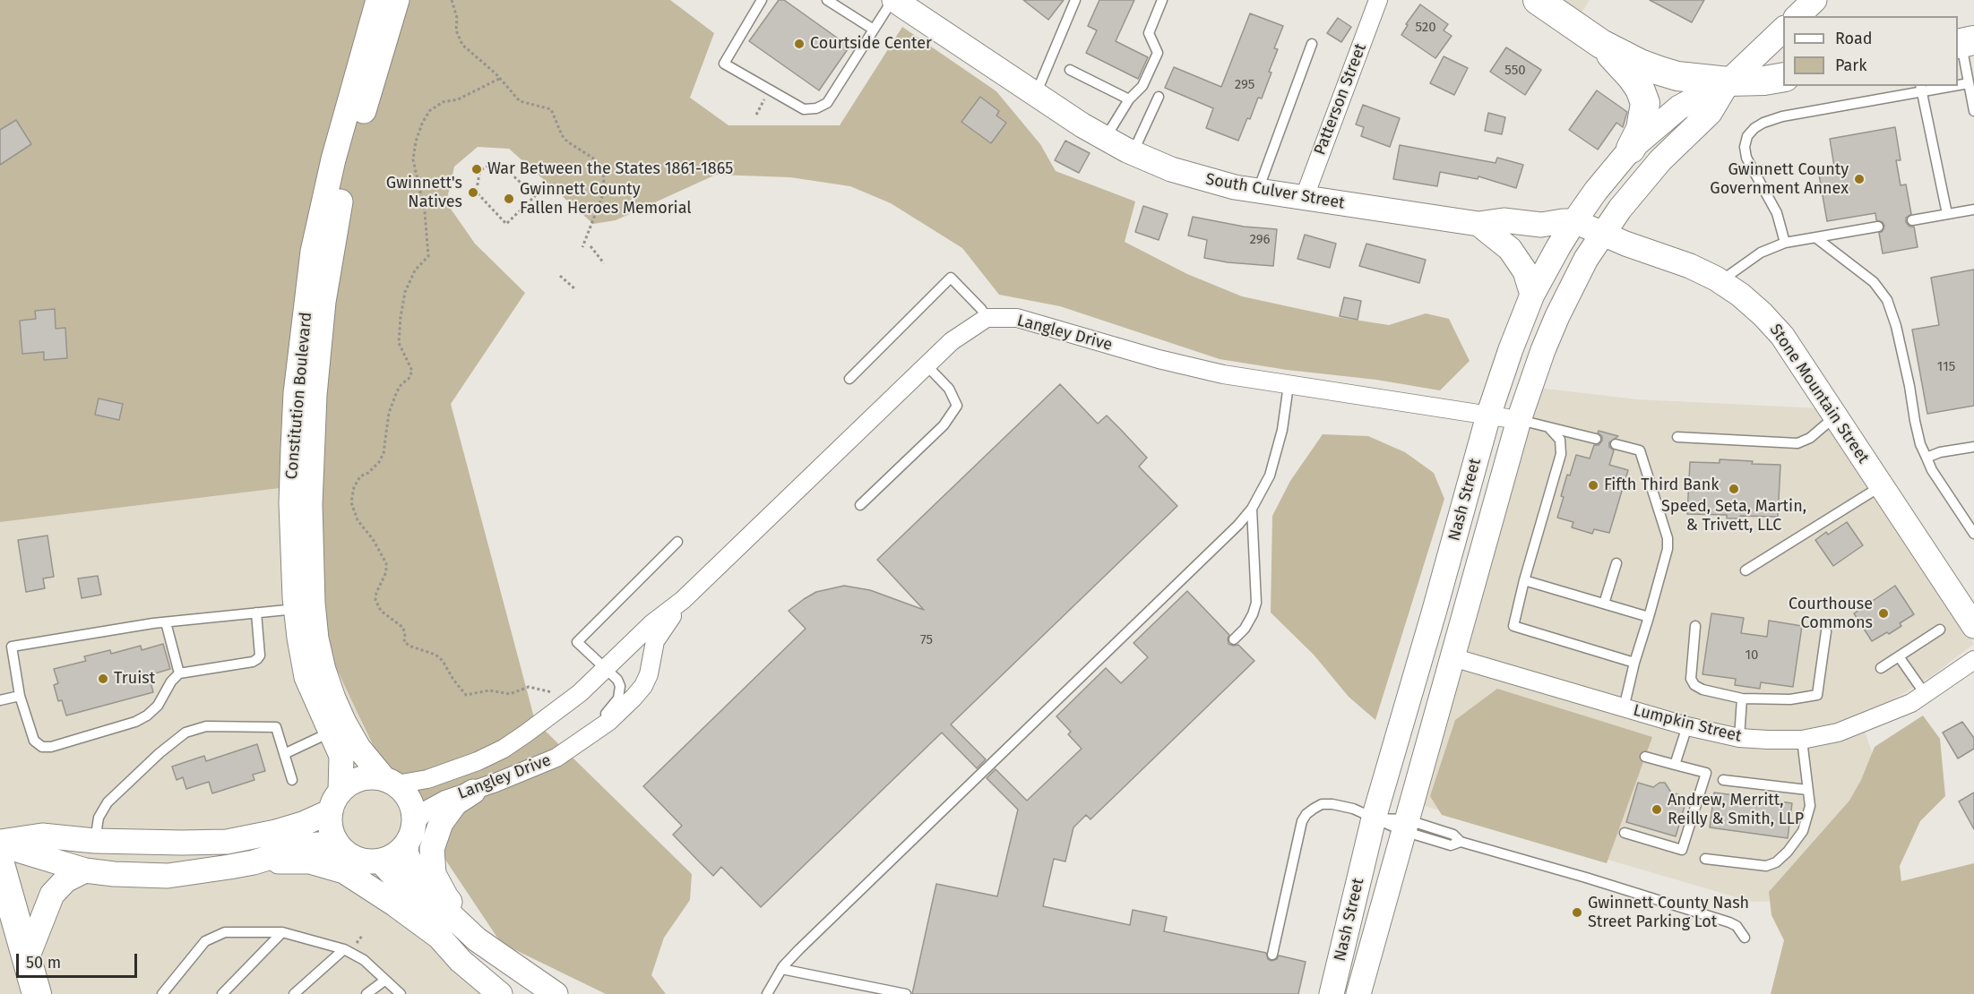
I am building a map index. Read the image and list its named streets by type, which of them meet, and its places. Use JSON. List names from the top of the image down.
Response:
{
  "streets": {
    "street": [
      "Patterson Street",
      "South Culver Street",
      "Langley Drive",
      "Stone Mountain Street",
      "Constitution Boulevard",
      "Nash Street",
      "Lumpkin Street"
    ]
  },
  "crossings": [
    ["Patterson Street", "South Culver Street"],
    ["Langley Drive", "Constitution Boulevard"],
    ["Langley Drive", "Nash Street"],
    ["Stone Mountain Street", "Nash Street"],
    ["Nash Street", "Lumpkin Street"]
  ],
  "places": [
    "Courtside Center",
    "War Between the States 1861-1865",
    "Gwinnett County Government Annex",
    "Gwinnett's Natives",
    "Gwinnett County Fallen Heroes Memorial",
    "Fifth Third Bank",
    "Speed, Seta, Martin, & Trivett, LLC",
    "Courthouse Commons",
    "Truist",
    "Andrew, Merritt, Reilly & Smith, LLP",
    "Gwinnett County Nash Street Parking Lot"
  ],
  "house_numbers": [
    "520",
    "550",
    "295",
    "296",
    "115",
    "75",
    "10"
  ],
  "legend": ["Road", "Park"],
  "scale_bar": "50 m"
}
